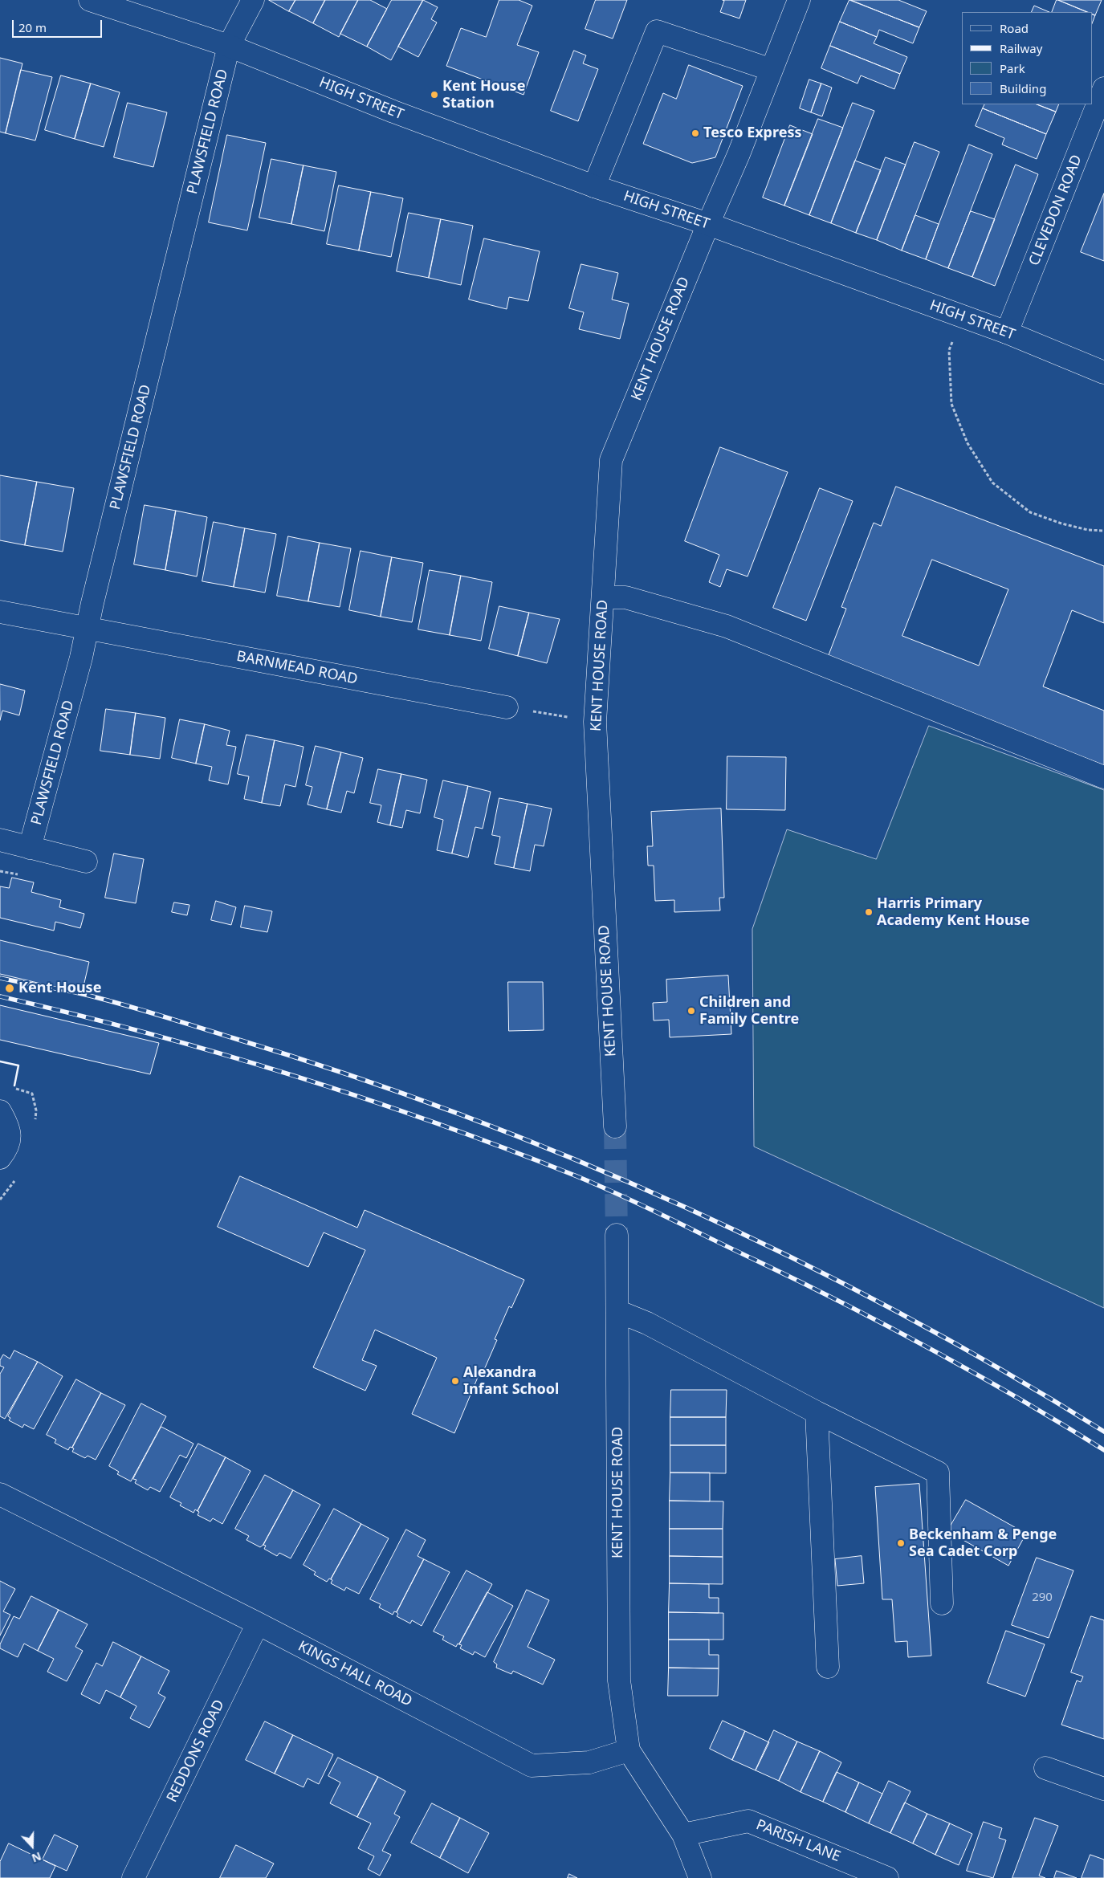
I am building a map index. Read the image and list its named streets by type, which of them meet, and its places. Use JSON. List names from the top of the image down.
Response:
{
  "streets": {
    "street": [
      "HIGH STREET",
      "PLAWSFIELD ROAD",
      "CLEVEDON ROAD",
      "KENT HOUSE ROAD",
      "BARNMEAD ROAD",
      "KINGS HALL ROAD",
      "REDDONS ROAD",
      "PARISH LANE"
    ]
  },
  "crossings": [
    ["HIGH STREET", "PLAWSFIELD ROAD"],
    ["HIGH STREET", "CLEVEDON ROAD"],
    ["HIGH STREET", "KENT HOUSE ROAD"],
    ["PLAWSFIELD ROAD", "BARNMEAD ROAD"],
    ["KENT HOUSE ROAD", "KINGS HALL ROAD"],
    ["KINGS HALL ROAD", "REDDONS ROAD"]
  ],
  "places": [
    "Kent House Station",
    "Tesco Express",
    "Harris Primary Academy Kent House",
    "Kent House",
    "Children and Family Centre",
    "Alexandra Infant School",
    "Beckenham & Penge Sea Cadet Corp"
  ],
  "house_numbers": ["290"],
  "legend": [
    "Road",
    "Railway",
    "Park",
    "Building"
  ],
  "scale_bar": "20 m",
  "north": "bottom"
}
